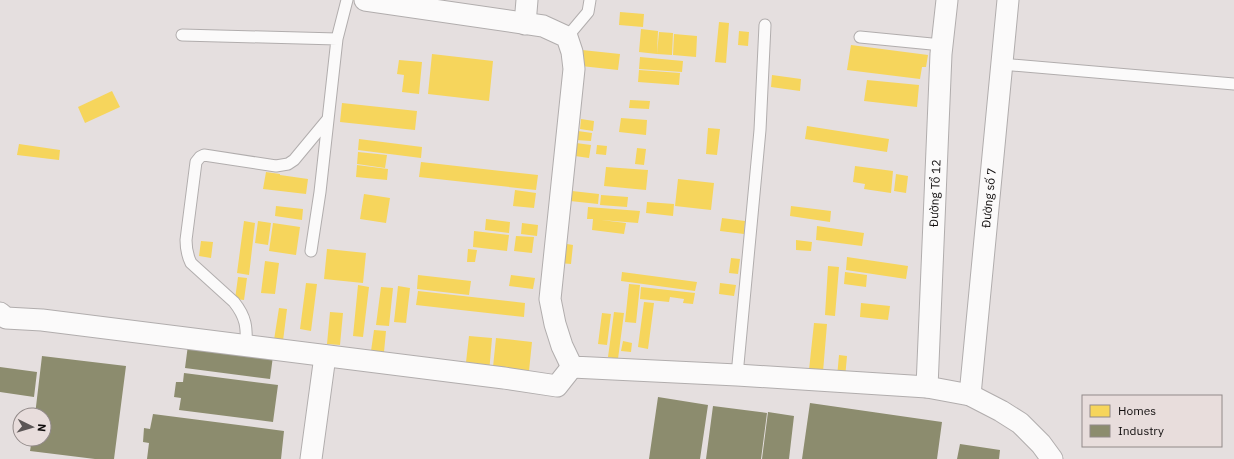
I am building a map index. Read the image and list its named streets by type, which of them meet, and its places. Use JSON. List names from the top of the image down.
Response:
{
  "streets": {
    "street": ["Đường Tổ 12", "Đường số 7"]
  },
  "legend": ["Homes", "Industry"],
  "north": "right"
}
